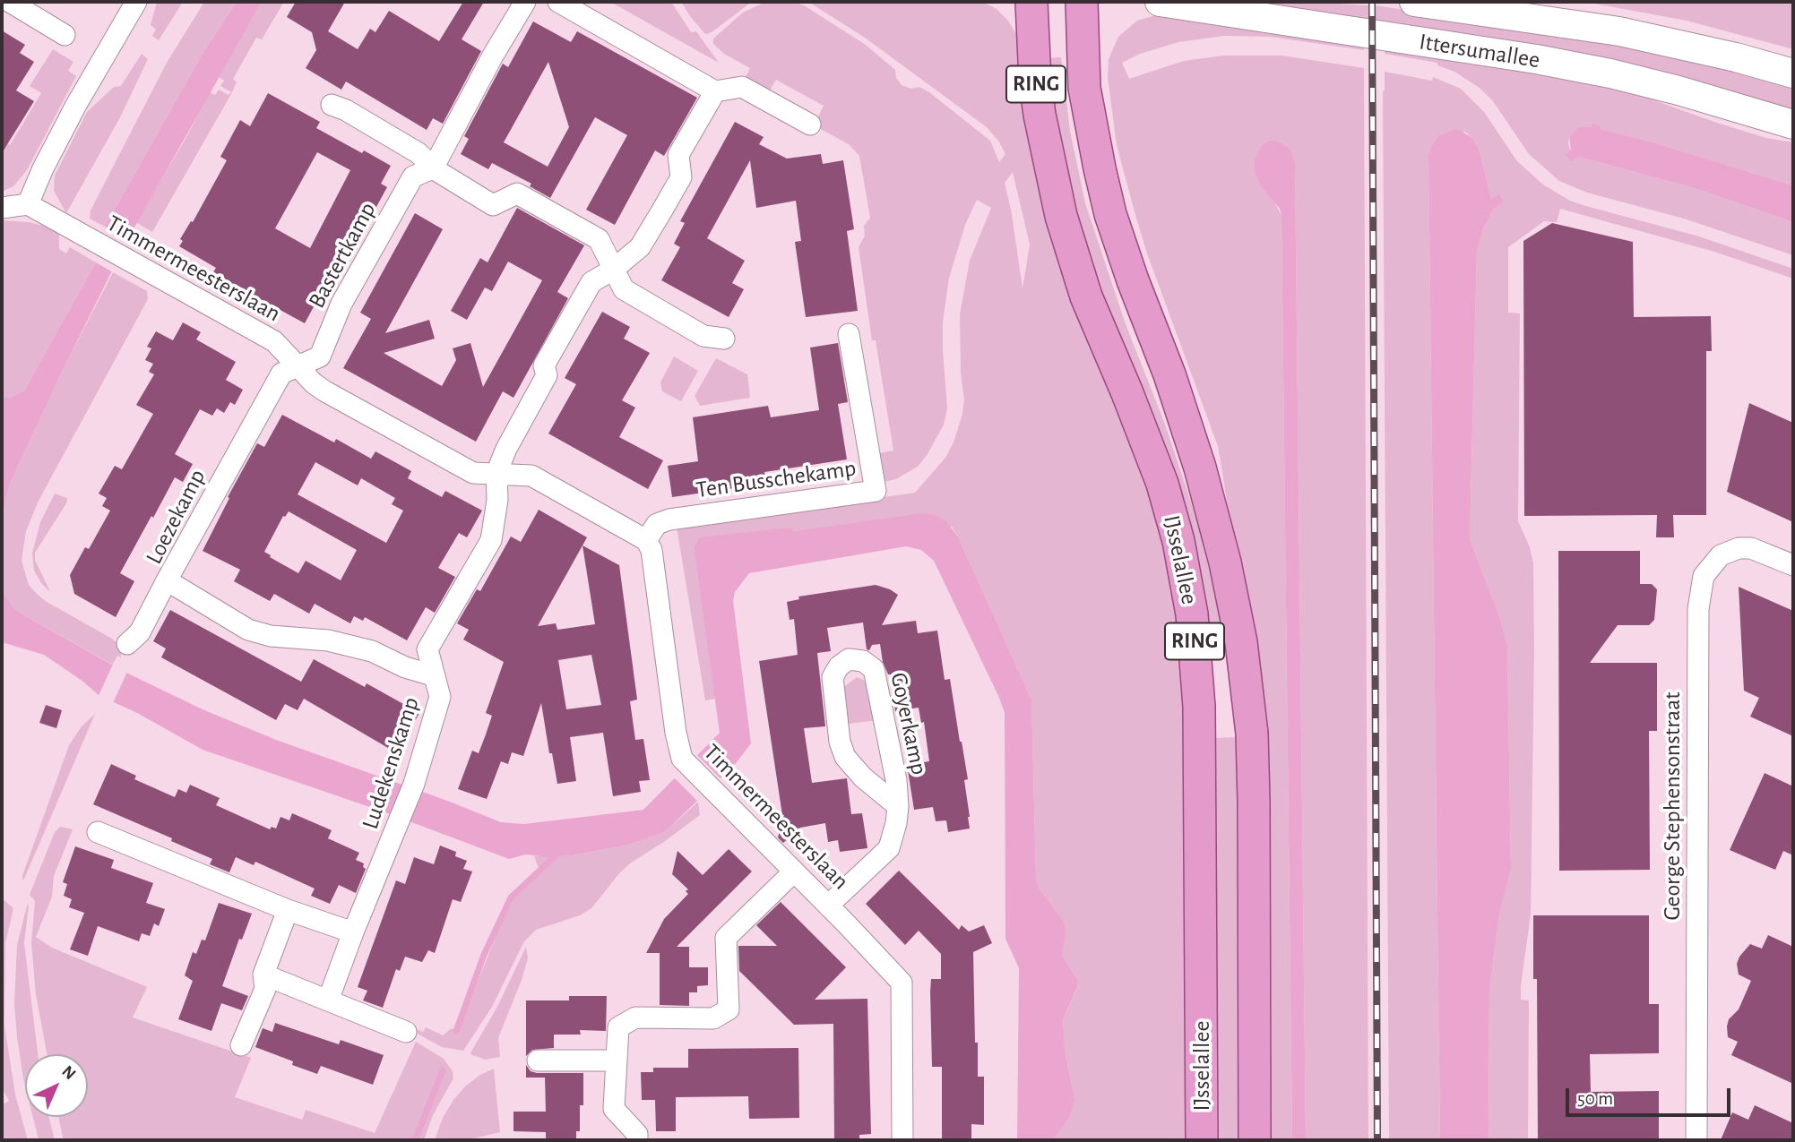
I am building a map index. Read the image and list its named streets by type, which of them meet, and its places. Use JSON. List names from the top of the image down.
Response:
{
  "streets": {
    "main road": ["Ittersumallee", "RING", "IJsselallee"],
    "street": [
      "Bastertkamp",
      "Timmermeesterslaan",
      "Ten Busschekamp",
      "Loezekamp",
      "Goyerkamp",
      "Ludekenskamp",
      "George Stephensonstraat"
    ]
  },
  "crossings": [
    ["Bastertkamp", "Timmermeesterslaan"],
    ["Bastertkamp", "Loezekamp"],
    ["Timmermeesterslaan", "Ten Busschekamp"],
    ["Timmermeesterslaan", "Loezekamp"],
    ["Timmermeesterslaan", "Goyerkamp"],
    ["Timmermeesterslaan", "Ludekenskamp"],
    ["Loezekamp", "Ludekenskamp"]
  ],
  "scale_bar": "50 m",
  "north": "top right"
}
